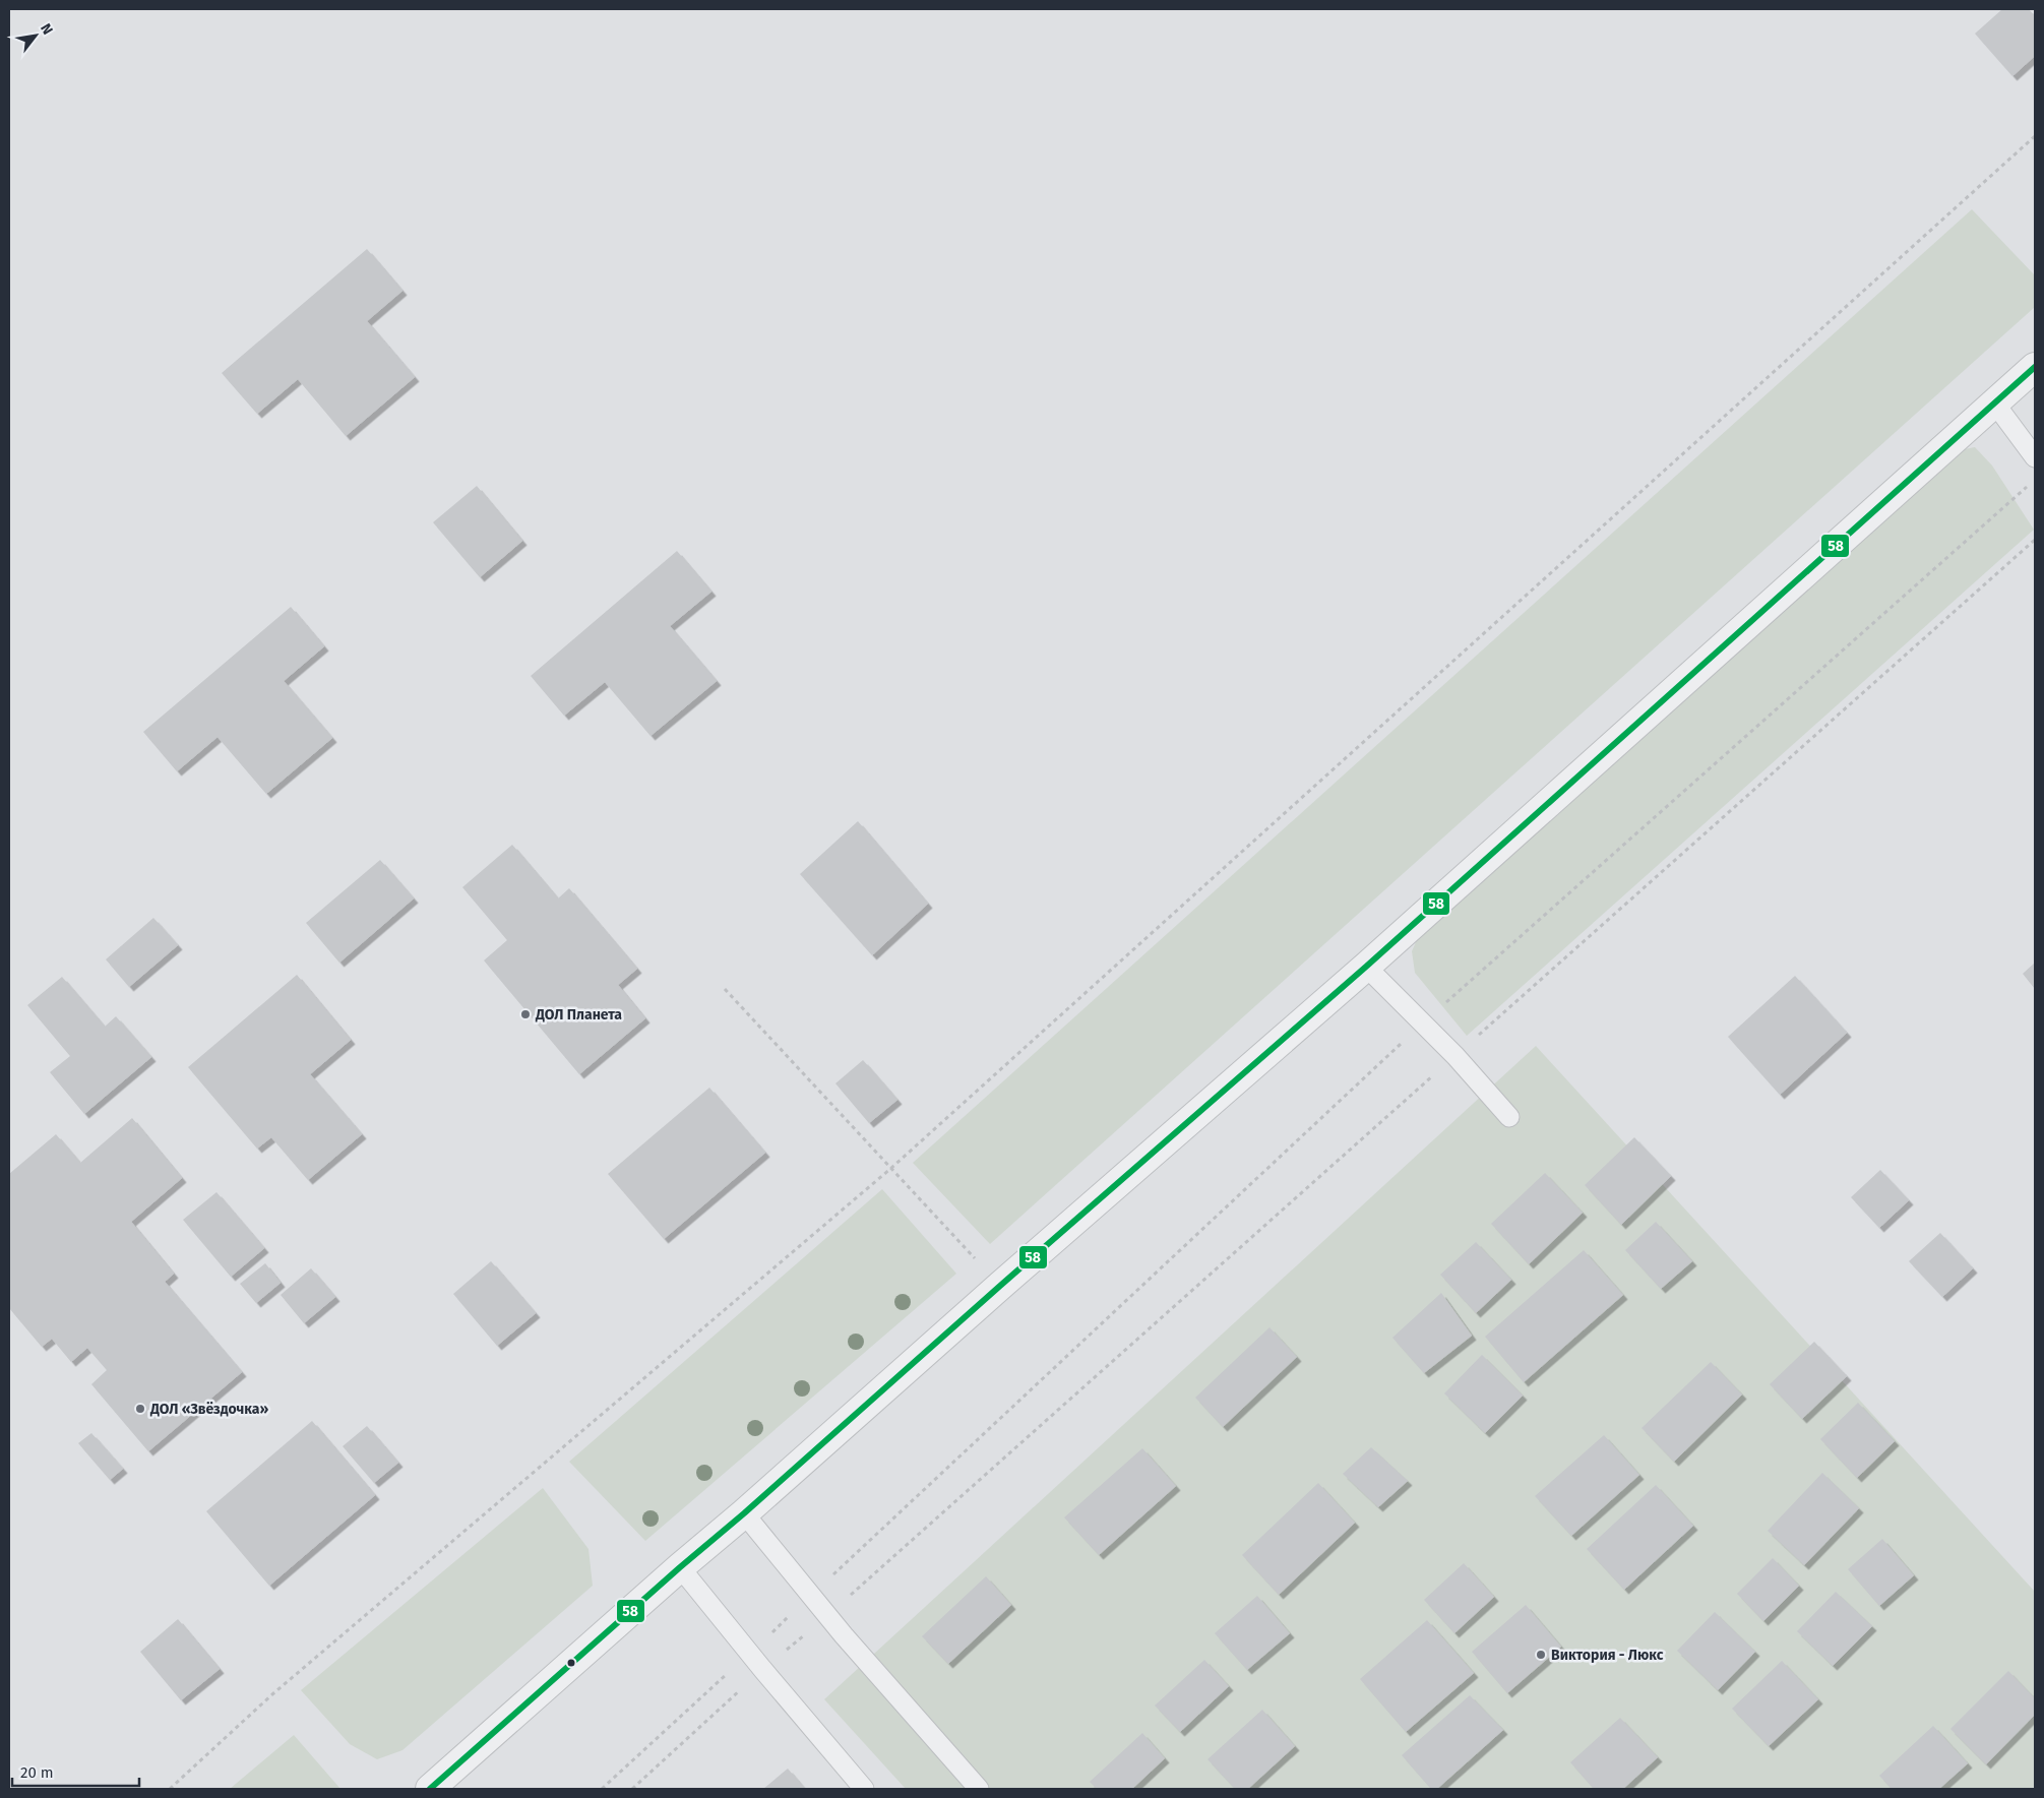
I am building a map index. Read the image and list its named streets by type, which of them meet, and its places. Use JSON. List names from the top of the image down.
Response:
{
  "places": ["ДОЛ Планета", "ДОЛ «Звёздочка»", "Виктория - Люкс"],
  "lines": ["transit line 58"],
  "scale_bar": "20 m",
  "north": "top right"
}
